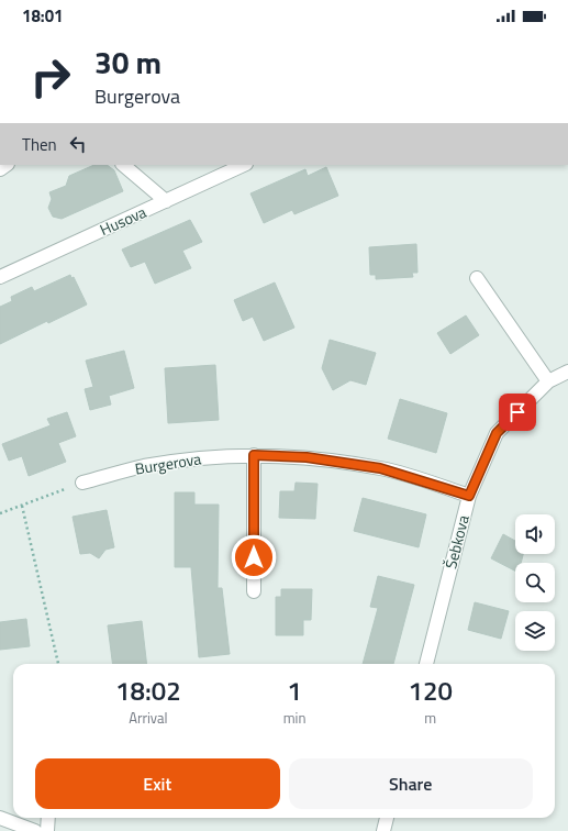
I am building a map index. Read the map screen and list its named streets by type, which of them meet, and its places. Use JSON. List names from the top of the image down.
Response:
{
  "streets": {
    "street": ["Husova", "Burgerova", "Šebkova"]
  },
  "crossings": [
    ["Burgerova", "Šebkova"]
  ],
  "page": {
    "status": "18:01",
    "turn": ["30 m", "Burgerova"],
    "then": "Then",
    "eta": [
      "18:02",
      "Arrival",
      "1",
      "min",
      "120",
      "m"
    ],
    "buttons": ["Exit", "Share"]
  }
}
